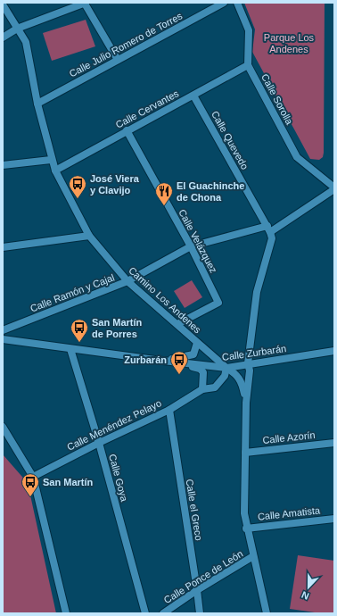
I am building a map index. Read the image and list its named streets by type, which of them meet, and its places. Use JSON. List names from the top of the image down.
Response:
{
  "streets": {
    "street": [
      "Calle Julio Romero de Torres",
      "Calle Sorolla",
      "Calle Cervantes",
      "Calle Quevedo",
      "Calle Velázquez",
      "Calle Ramón y Cajal",
      "Camino Los Andenes",
      "Calle Zurbarán",
      "Calle Menéndez Pelayo",
      "Calle Azorín",
      "Calle Goya",
      "Calle el Greco",
      "Calle Amatista",
      "Calle Ponce de León"
    ]
  },
  "crossings": [
    ["Calle Julio Romero de Torres", "Camino Los Andenes"],
    ["Calle Sorolla", "Calle Cervantes"],
    ["Calle Sorolla", "Calle Ramón y Cajal"],
    ["Calle Cervantes", "Calle Quevedo"],
    ["Calle Cervantes", "Calle Velázquez"],
    ["Calle Cervantes", "Camino Los Andenes"],
    ["Calle Quevedo", "Calle Ramón y Cajal"],
    ["Calle Quevedo", "Camino Los Andenes"],
    ["Calle Velázquez", "Calle Ramón y Cajal"],
    ["Calle Velázquez", "Camino Los Andenes"],
    ["Calle Ramón y Cajal", "Camino Los Andenes"],
    ["Camino Los Andenes", "Calle Zurbarán"],
    ["Camino Los Andenes", "Calle Menéndez Pelayo"],
    ["Camino Los Andenes", "Calle Azorín"],
    ["Camino Los Andenes", "Calle Amatista"],
    ["Camino Los Andenes", "Calle Ponce de León"],
    ["Calle Zurbarán", "Calle Menéndez Pelayo"],
    ["Calle Zurbarán", "Calle Goya"],
    ["Calle Menéndez Pelayo", "Calle Goya"],
    ["Calle Menéndez Pelayo", "Calle el Greco"],
    ["Calle el Greco", "Calle Ponce de León"]
  ],
  "parks": ["Parque Los Andenes"],
  "places": {
    "bus stop": [
      "José Viera y Clavijo",
      "San Martín de Porres",
      "Zurbarán",
      "San Martín"
    ],
    "restaurant": ["El Guachinche de Chona"]
  },
  "north": "bottom"
}
